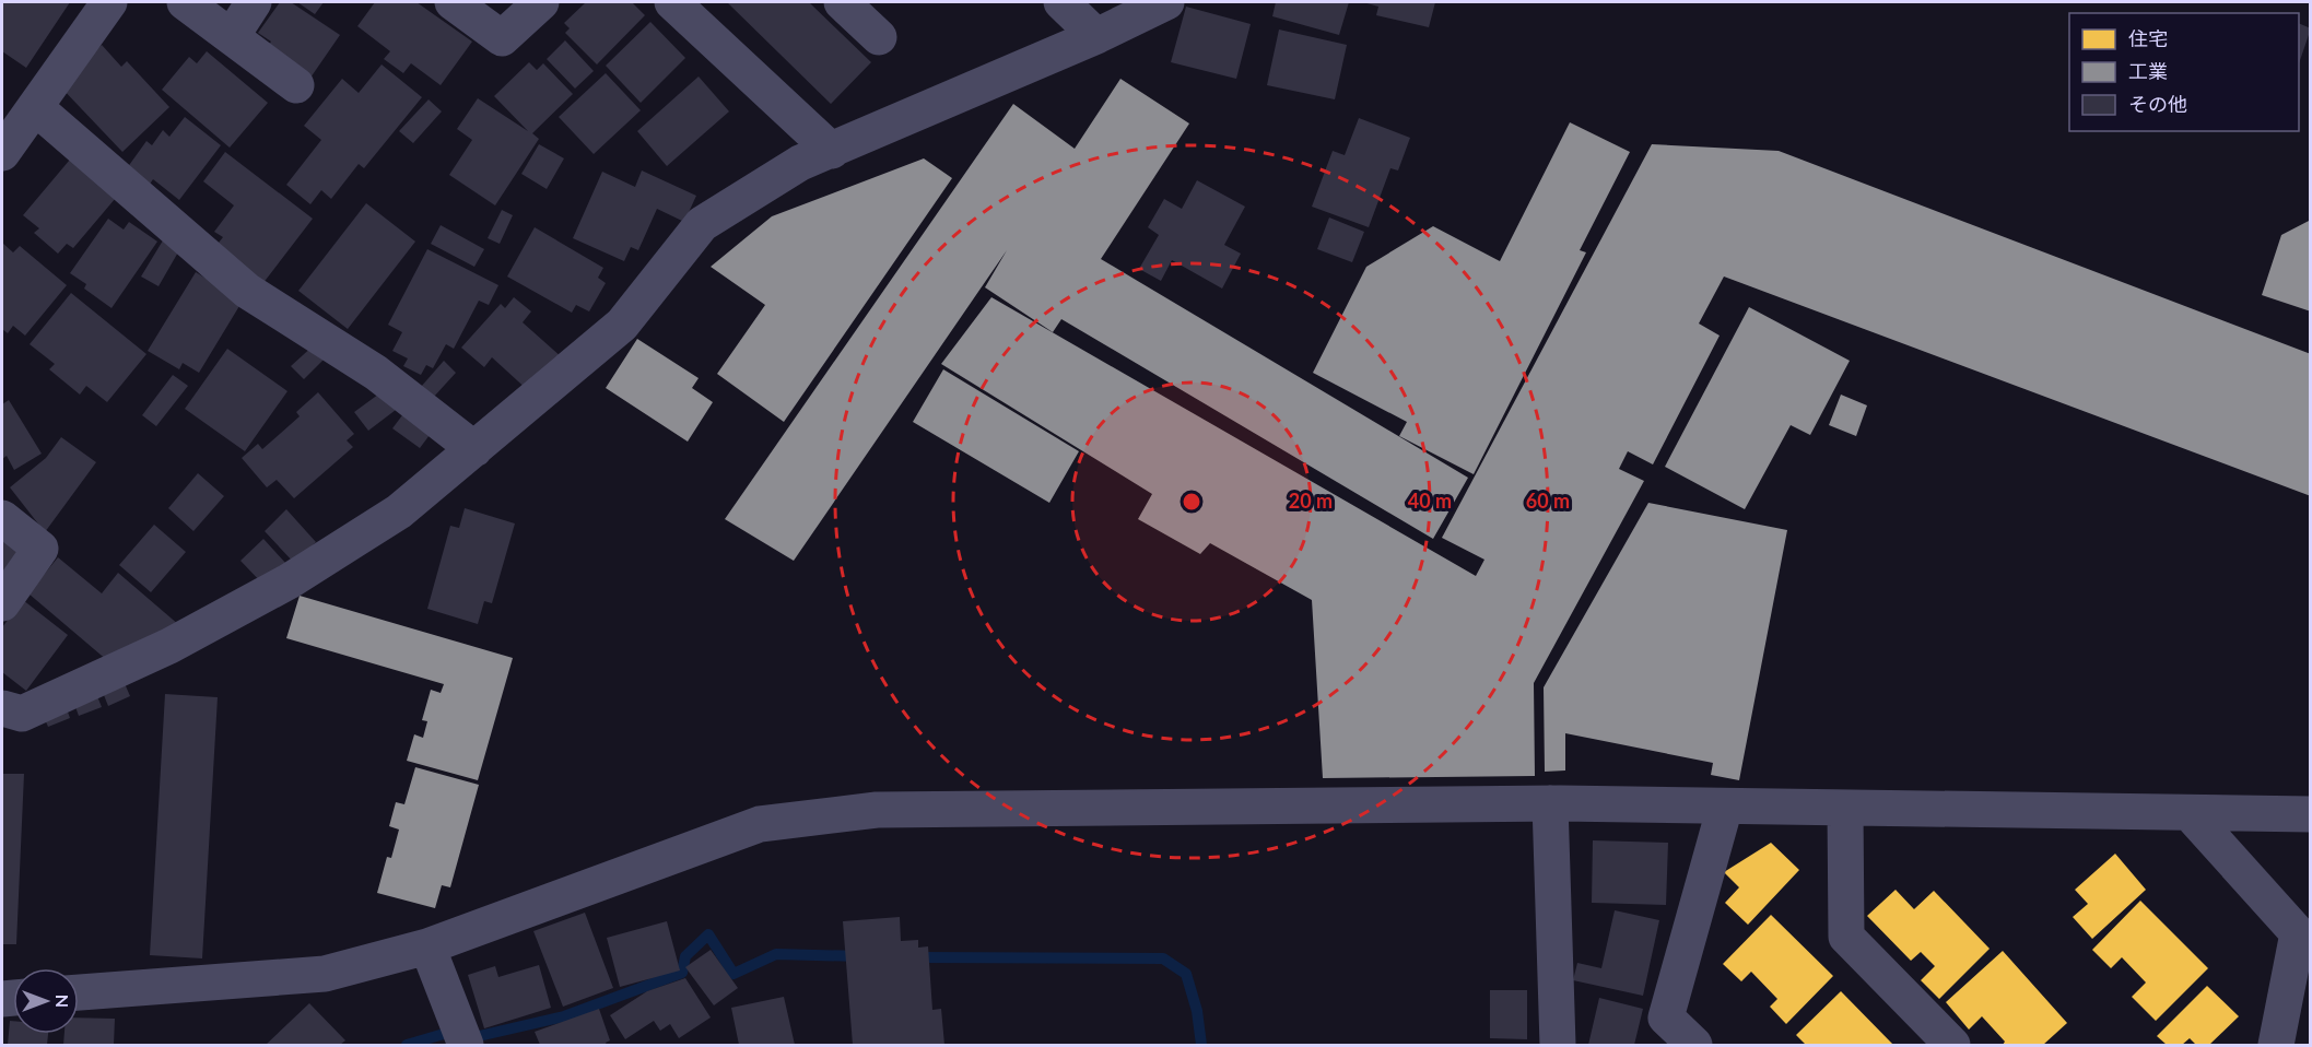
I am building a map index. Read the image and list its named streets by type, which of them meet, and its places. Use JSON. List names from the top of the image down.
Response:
{
  "legend": ["住宅", "工業", "その他"],
  "north": "right",
  "rings": ["20 m", "40 m", "60 m"]
}
